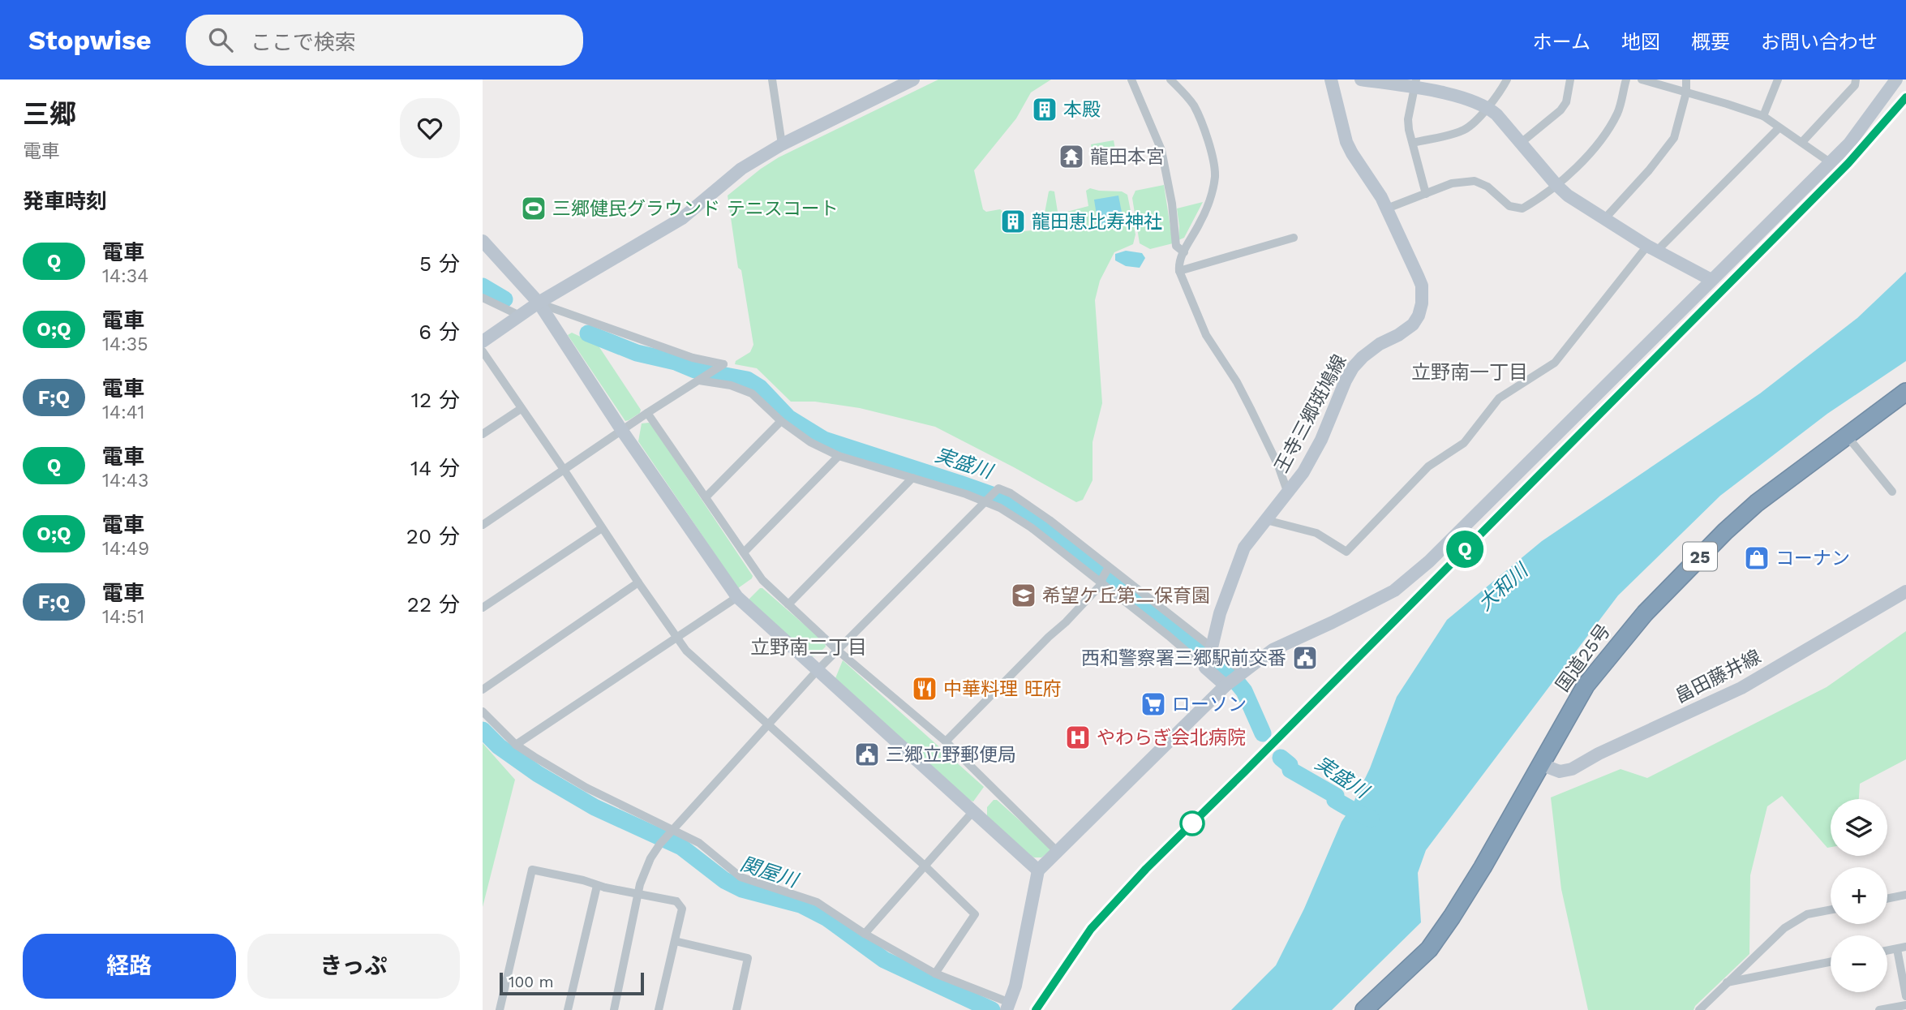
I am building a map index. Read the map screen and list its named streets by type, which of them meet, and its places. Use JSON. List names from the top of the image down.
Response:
{
  "streets": {
    "highway": ["25", "国道25号"],
    "street": ["王寺三郷斑鳩線", "畠田藤井線"]
  },
  "crossings": [
    ["国道25号", "畠田藤井線"]
  ],
  "districts": ["立野南一丁目", "立野南二丁目"],
  "water": ["実盛川", "大和川", "関屋川"],
  "places": {
    "building": ["本殿", "龍田恵比寿神社"],
    "temple": ["龍田本宮"],
    "sports": ["三郷健民グラウンド テニスコート"],
    "shop": ["コーナン"],
    "school or university": ["希望ケ丘第二保育園"],
    "public building": ["西和警察署三郷駅前交番", "三郷立野郵便局"],
    "restaurant": ["中華料理 旺府"],
    "supermarket": ["ローソン"],
    "hospital": ["やわらぎ会北病院"]
  },
  "scale_bar": "100 m",
  "page": {
    "header": "Stopwise",
    "search": "ここで検索",
    "nav": [
      "ホーム",
      "地図",
      "概要",
      "お問い合わせ"
    ],
    "heading": [
      ["三郷", "電車"],
      "発車時刻"
    ],
    "on_map": "Q",
    "list": [
      {
        "mark": "Q",
        "name": "電車",
        "note": "14:34",
        "value": "5 分"
      },
      {
        "mark": "O;Q",
        "name": "電車",
        "note": "14:35",
        "value": "6 分"
      },
      {
        "mark": "F;Q",
        "name": "電車",
        "note": "14:41",
        "value": "12 分"
      },
      {
        "mark": "Q",
        "name": "電車",
        "note": "14:43",
        "value": "14 分"
      },
      {
        "mark": "O;Q",
        "name": "電車",
        "note": "14:49",
        "value": "20 分"
      },
      {
        "mark": "F;Q",
        "name": "電車",
        "note": "14:51",
        "value": "22 分"
      }
    ],
    "map_buttons": ["+", "−"],
    "buttons": ["経路", "きっぷ"],
    "scale": "100 m"
  }
}
